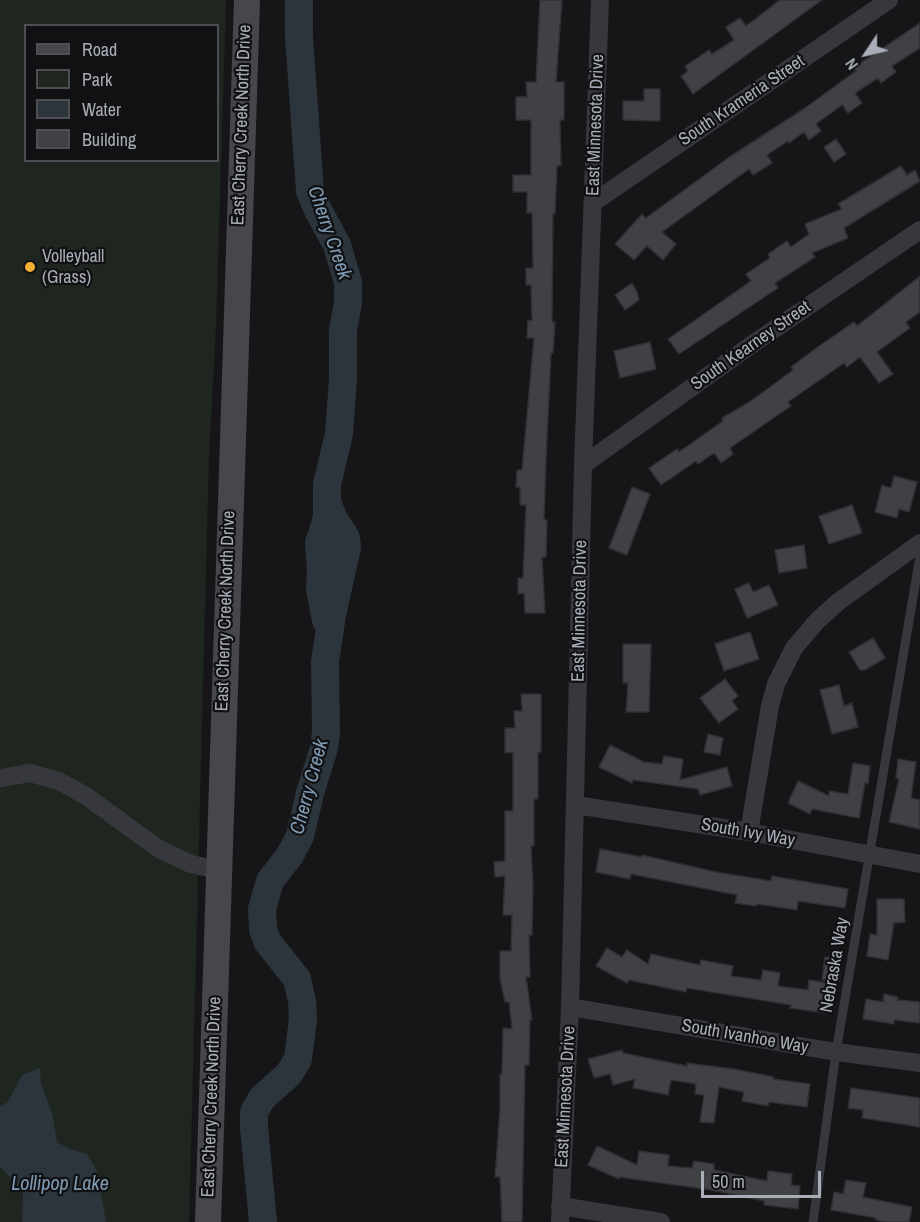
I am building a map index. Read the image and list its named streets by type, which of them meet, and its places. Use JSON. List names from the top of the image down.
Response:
{
  "streets": {
    "street": [
      "South Krameria Street",
      "East Cherry Creek North Drive",
      "East Minnesota Drive",
      "South Kearney Street",
      "South Ivy Way",
      "South Ivanhoe Way"
    ],
    "lane": ["Nebraska Way"]
  },
  "crossings": [
    ["South Krameria Street", "East Minnesota Drive"],
    ["East Minnesota Drive", "South Kearney Street"],
    ["East Minnesota Drive", "South Ivy Way"],
    ["East Minnesota Drive", "South Ivanhoe Way"],
    ["South Ivy Way", "Nebraska Way"],
    ["Nebraska Way", "South Ivanhoe Way"]
  ],
  "water": ["Cherry Creek", "Lollipop Lake"],
  "places": ["Volleyball (Grass)"],
  "legend": [
    "Road",
    "Park",
    "Water",
    "Building"
  ],
  "scale_bar": "50 m",
  "north": "bottom left"
}
